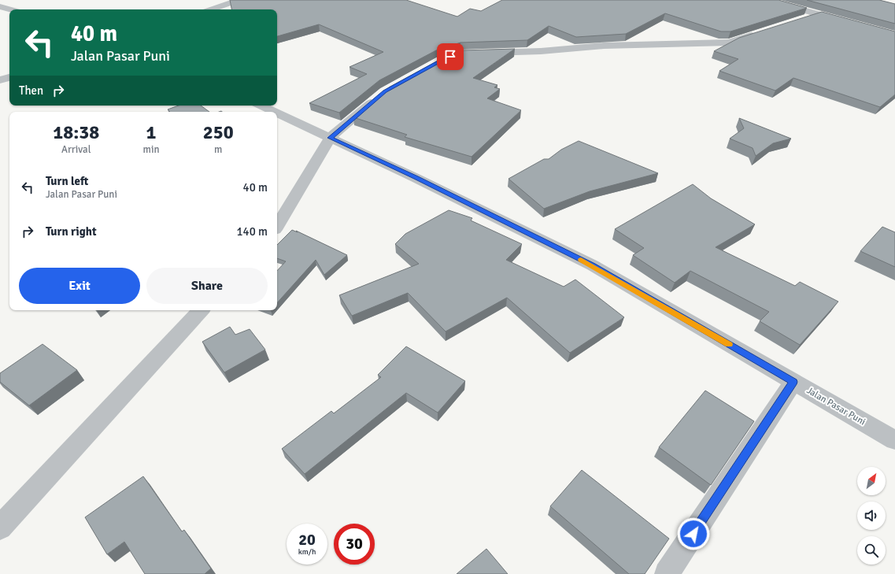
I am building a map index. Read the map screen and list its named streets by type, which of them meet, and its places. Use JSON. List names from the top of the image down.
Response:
{
  "streets": {
    "street": ["Jalan Pasar Puni"]
  },
  "north": "top right",
  "page": {
    "turn": ["40 m", "Jalan Pasar Puni"],
    "then": "Then",
    "eta": [
      "18:38",
      "Arrival",
      "1",
      "min",
      "250",
      "m"
    ],
    "list": [
      {
        "name": "Turn left",
        "note": "Jalan Pasar Puni",
        "value": "40 m"
      },
      {
        "name": "Turn right",
        "value": "140 m"
      }
    ],
    "buttons": ["Exit", "Share"],
    "speed": "20 km/h",
    "limit": "30"
  }
}
